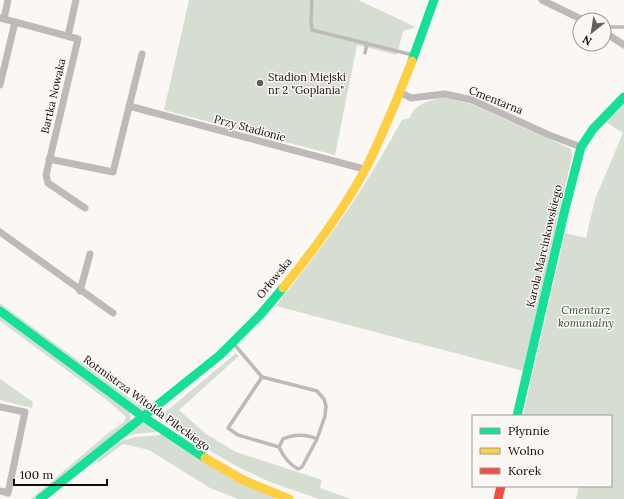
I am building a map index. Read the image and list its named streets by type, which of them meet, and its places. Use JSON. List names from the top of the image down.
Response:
{
  "streets": {
    "street": [
      "Bartka Nowaka",
      "Cmentarna",
      "Przy Stadionie",
      "Karola Marcinkowskiego",
      "Orłowska",
      "Rotmistrza Witolda Pileckiego"
    ]
  },
  "crossings": [
    ["Cmentarna", "Karola Marcinkowskiego"],
    ["Cmentarna", "Orłowska"],
    ["Przy Stadionie", "Orłowska"],
    ["Orłowska", "Rotmistrza Witolda Pileckiego"]
  ],
  "parks": ["Cmentarz komunalny"],
  "places": ["Stadion Miejski nr 2 \"Goplania\""],
  "legend": ["Płynnie", "Wolno", "Korek"],
  "scale_bar": "100 m",
  "north": "bottom left"
}
